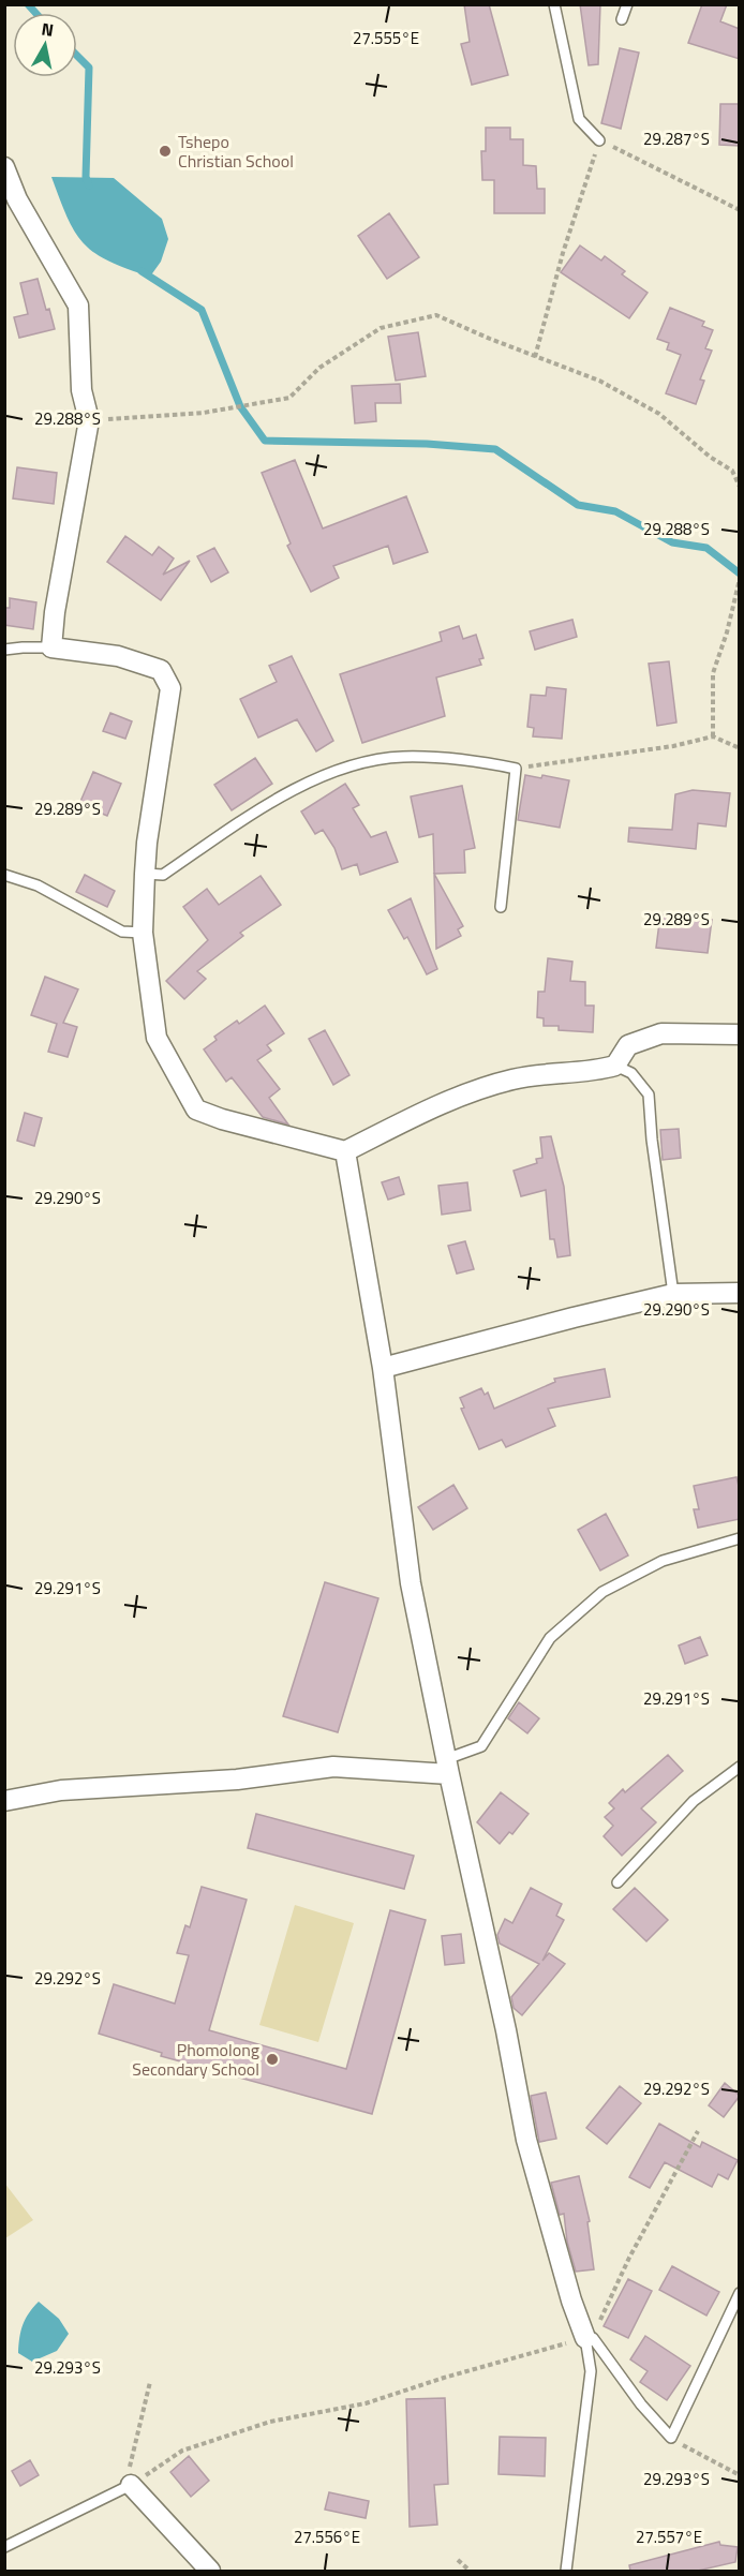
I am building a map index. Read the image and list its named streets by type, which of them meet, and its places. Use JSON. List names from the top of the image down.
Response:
{
  "places": ["Tshepo Christian School", "Phomolong Secondary School"],
  "north": "top",
  "coordinates": [
    "27.555°E",
    "29.287°S",
    "29.288°S",
    "29.289°S",
    "29.290°S",
    "29.291°S",
    "29.292°S",
    "29.293°S",
    "27.556°E",
    "27.557°E"
  ]
}
